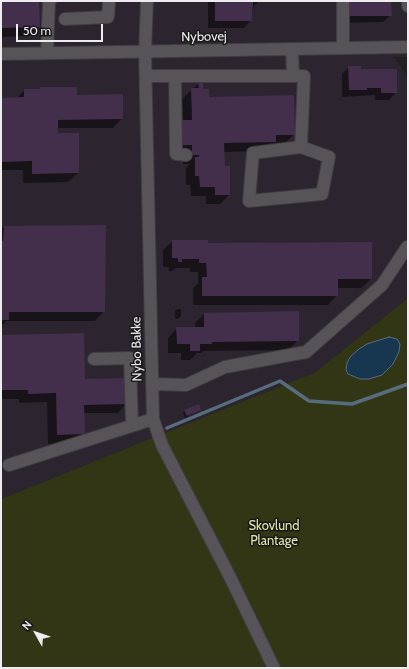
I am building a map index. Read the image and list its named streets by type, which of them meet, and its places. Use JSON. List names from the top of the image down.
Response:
{
  "streets": {
    "street": ["Nybovej", "Nybo Bakke"]
  },
  "crossings": [
    ["Nybovej", "Nybo Bakke"]
  ],
  "parks": ["Skovlund Plantage"],
  "scale_bar": "50 m",
  "north": "top left"
}
